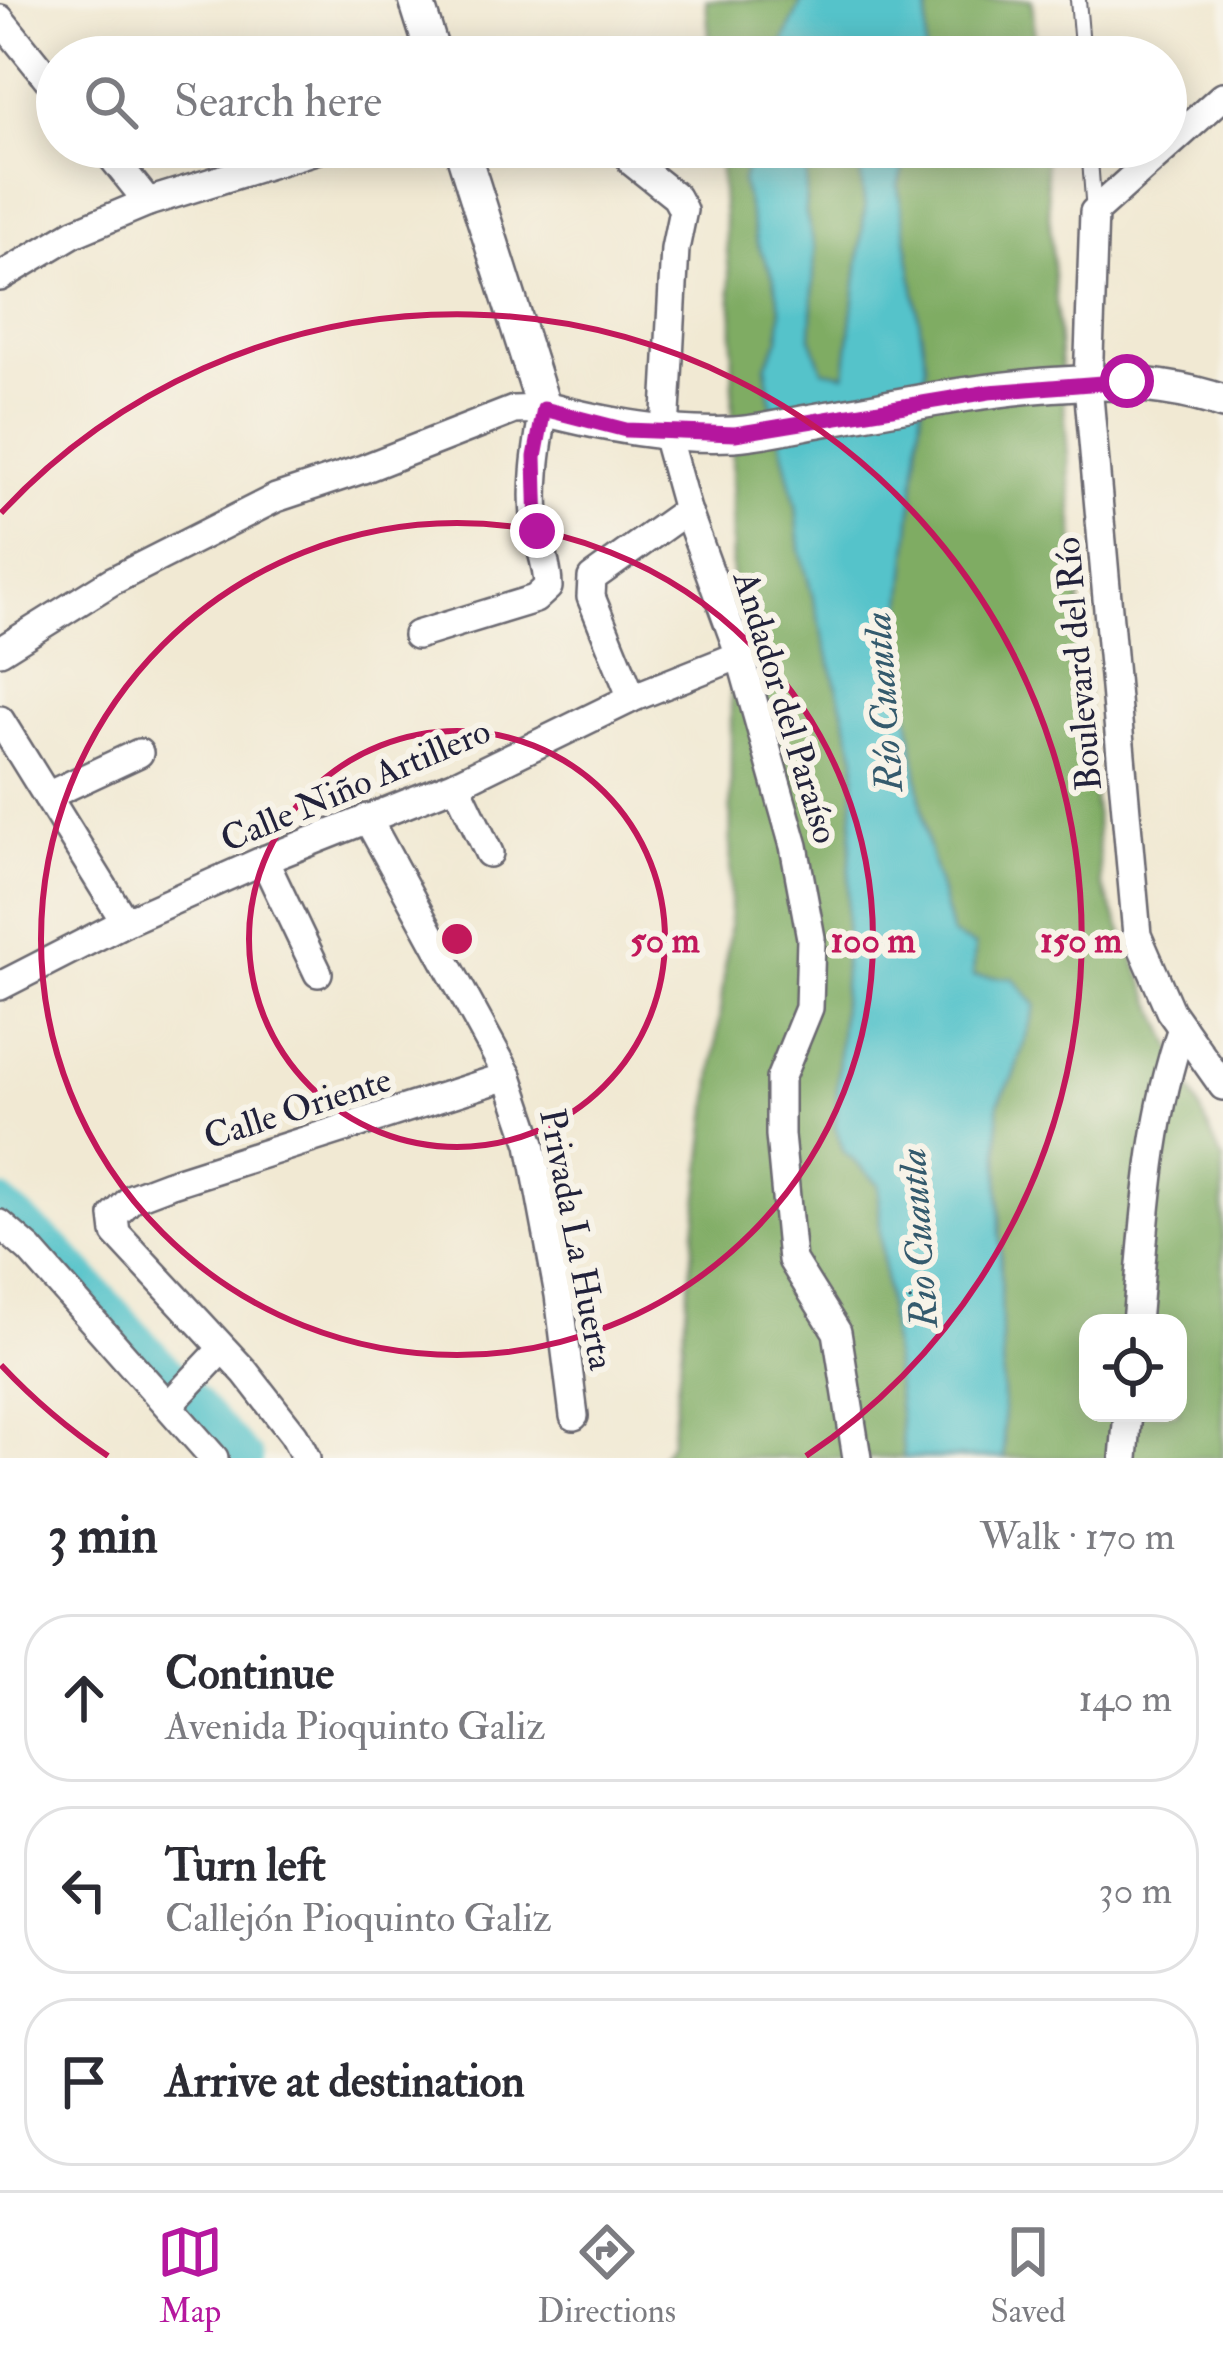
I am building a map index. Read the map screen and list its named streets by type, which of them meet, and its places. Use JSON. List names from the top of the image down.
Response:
{
  "streets": {
    "street": [
      "Boulevard del Río",
      "Andador del Paraíso",
      "Calle Niño Artillero",
      "Calle Oriente",
      "Privada La Huerta"
    ]
  },
  "crossings": [
    ["Andador del Paraíso", "Calle Niño Artillero"],
    ["Calle Niño Artillero", "Privada La Huerta"],
    ["Calle Oriente", "Privada La Huerta"]
  ],
  "water": ["Río Cuautla", "Rio Cuautla"],
  "page": {
    "search": "Search here",
    "heading": ["3 min", "Walk · 170 m"],
    "list": [
      ["Continue", "Avenida Pioquinto Galiz", "140 m"],
      ["Turn left", "Callejón Pioquinto Galiz", "30 m"],
      "Arrive at destination"
    ],
    "nav": ["Map", "Directions", "Saved"]
  },
  "rings": ["50 m", "100 m", "150 m"]
}
